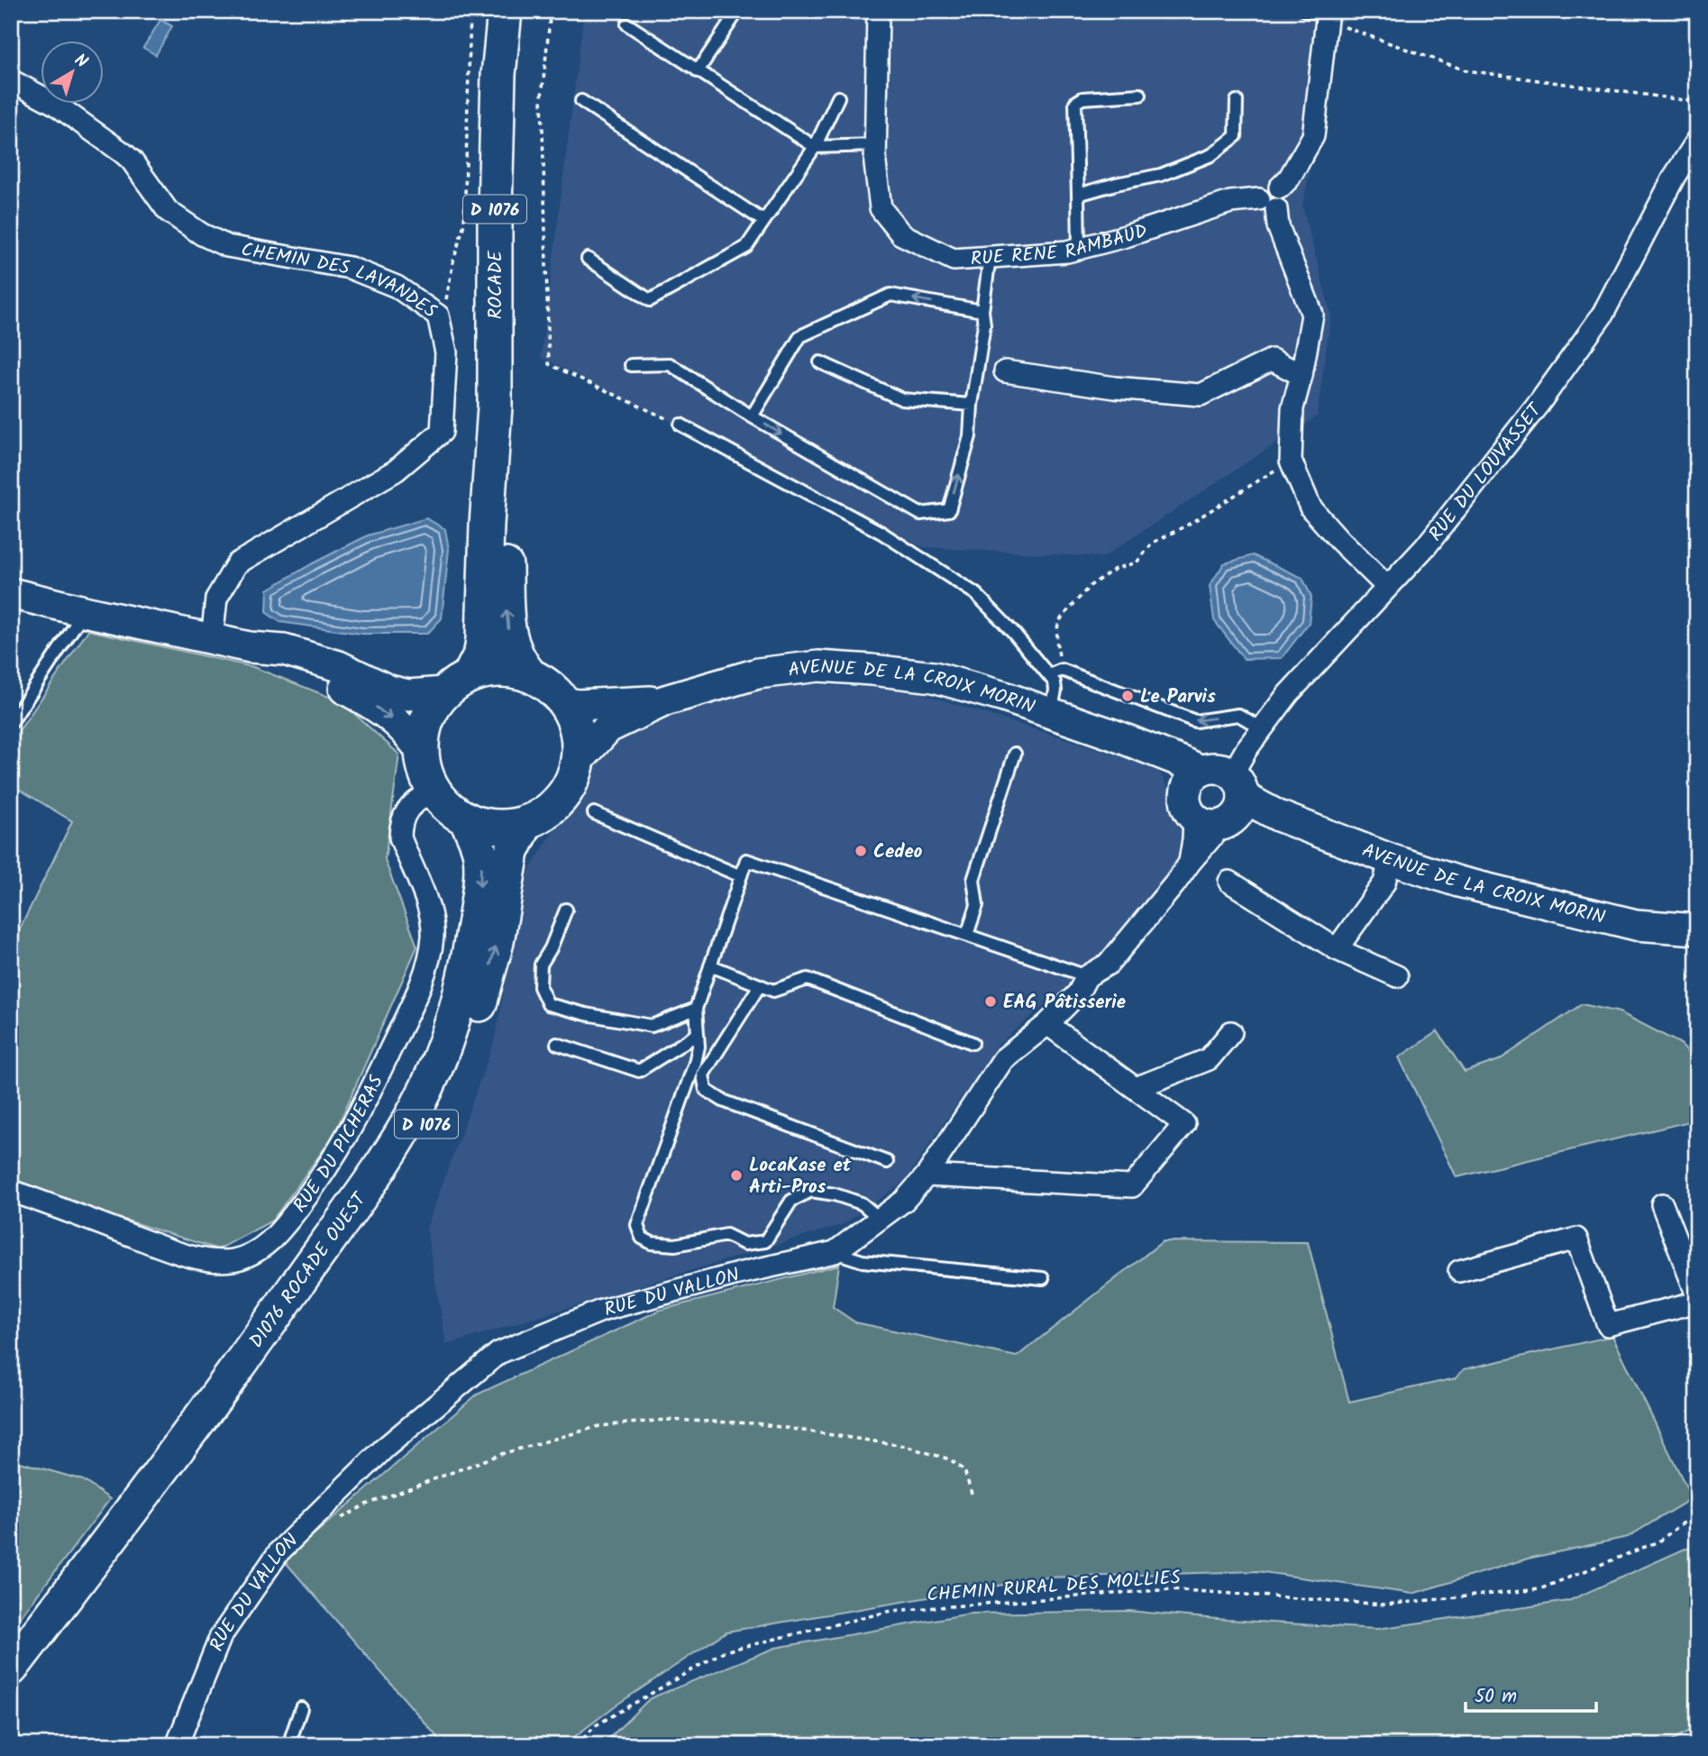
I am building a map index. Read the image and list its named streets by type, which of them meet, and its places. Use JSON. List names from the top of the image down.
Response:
{
  "streets": {
    "main road": [
      "D 1076",
      "ROCADE",
      "AVENUE DE LA CROIX MORIN",
      "D1076 ROCADE OUEST"
    ],
    "street": [
      "RUE RENÉ RAMBAUD",
      "CHEMIN DES LAVANDES",
      "RUE DU LOUVASSET",
      "RUE DU PICHERAS",
      "RUE DU VALLON"
    ],
    "path": ["CHEMIN RURAL DES MOLLIES"]
  },
  "crossings": [
    ["D 1076", "ROCADE"],
    ["D 1076", "AVENUE DE LA CROIX MORIN"],
    ["D 1076", "RUE DU PICHERAS"],
    ["D 1076", "D1076 ROCADE OUEST"],
    ["ROCADE", "AVENUE DE LA CROIX MORIN"],
    ["ROCADE", "RUE DU PICHERAS"],
    ["ROCADE", "D1076 ROCADE OUEST"],
    ["RUE DU LOUVASSET", "AVENUE DE LA CROIX MORIN"],
    ["RUE DU LOUVASSET", "RUE DU VALLON"],
    ["AVENUE DE LA CROIX MORIN", "RUE DU PICHERAS"],
    ["AVENUE DE LA CROIX MORIN", "D1076 ROCADE OUEST"],
    ["AVENUE DE LA CROIX MORIN", "RUE DU VALLON"],
    ["RUE DU PICHERAS", "D1076 ROCADE OUEST"]
  ],
  "places": [
    "Le Parvis",
    "Cedeo",
    "EAG Pâtisserie",
    "LocaKase et Arti-Pros"
  ],
  "scale_bar": "50 m",
  "north": "top right"
}
